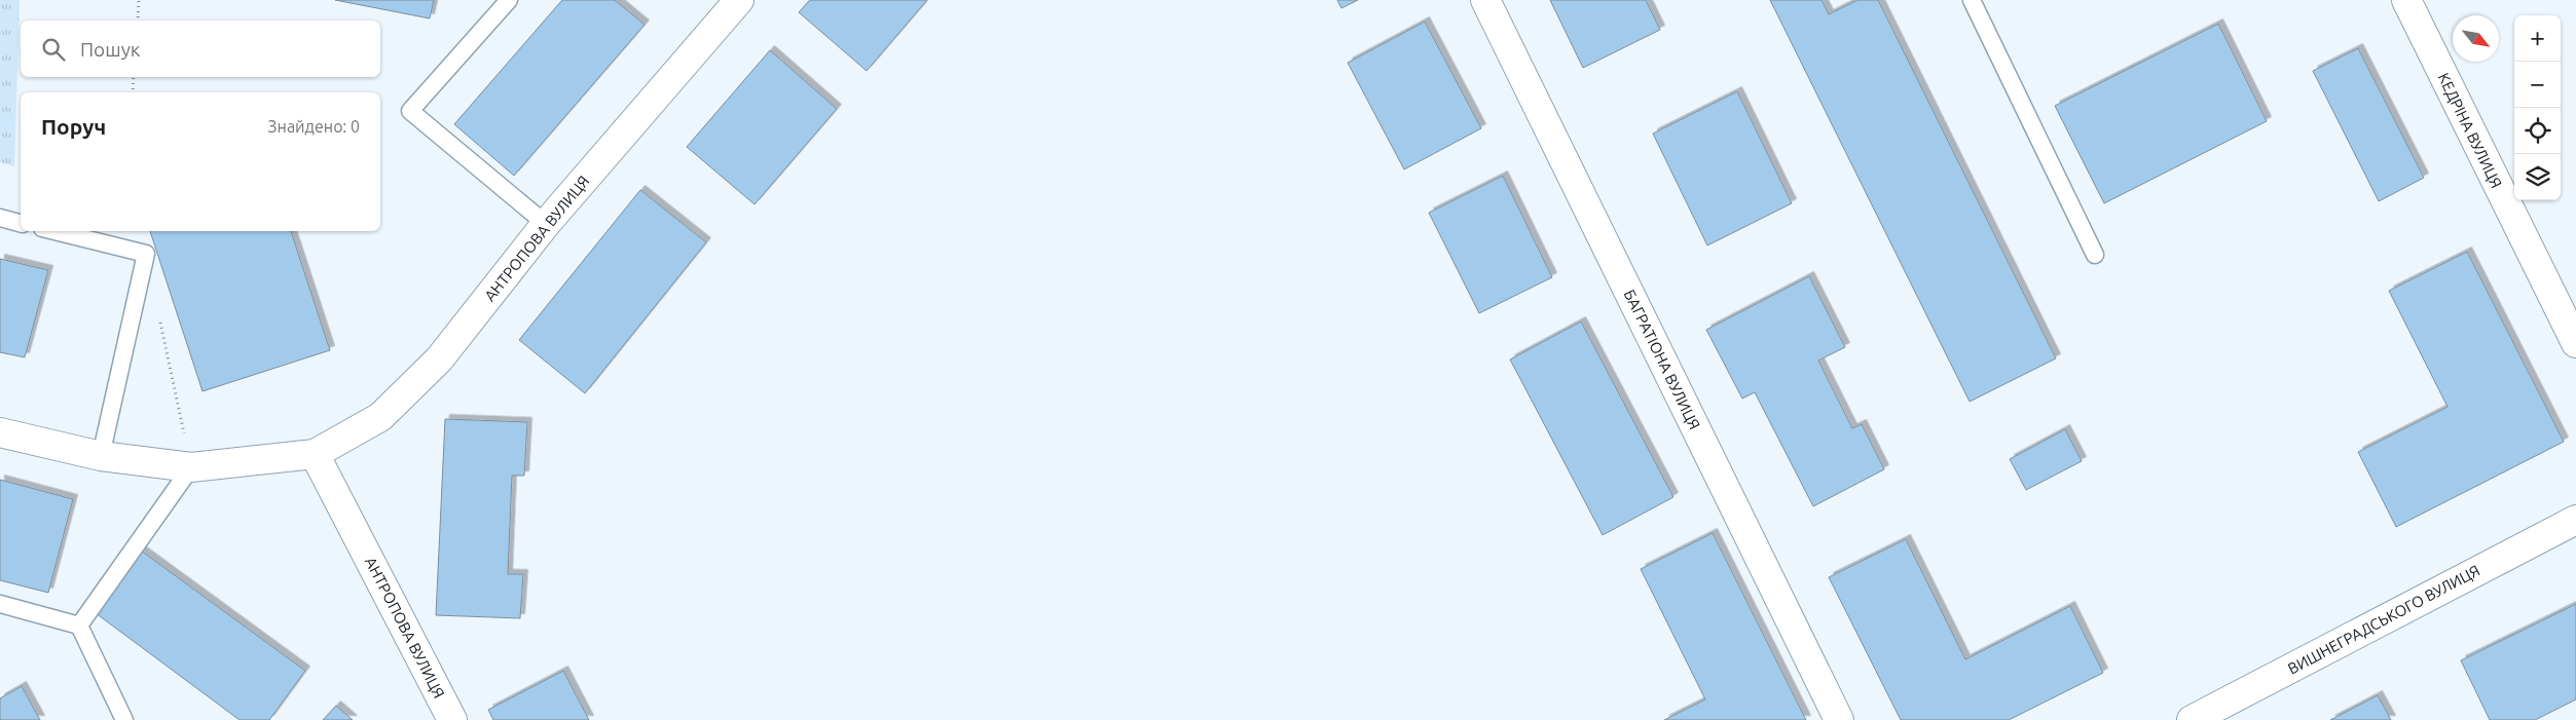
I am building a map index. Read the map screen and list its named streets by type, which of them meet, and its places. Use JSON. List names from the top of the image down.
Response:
{
  "streets": {
    "street": [
      "КЕДРІНА ВУЛИЦЯ",
      "АНТРОПОВА ВУЛИЦЯ",
      "БАГРАТІОНА ВУЛИЦЯ",
      "ВИШНЕГРАДСЬКОГО ВУЛИЦЯ"
    ]
  },
  "north": "bottom right",
  "page": {
    "map_buttons": ["+", "−"],
    "search": "Пошук",
    "heading": ["Поруч", "Знайдено: 0"]
  }
}
